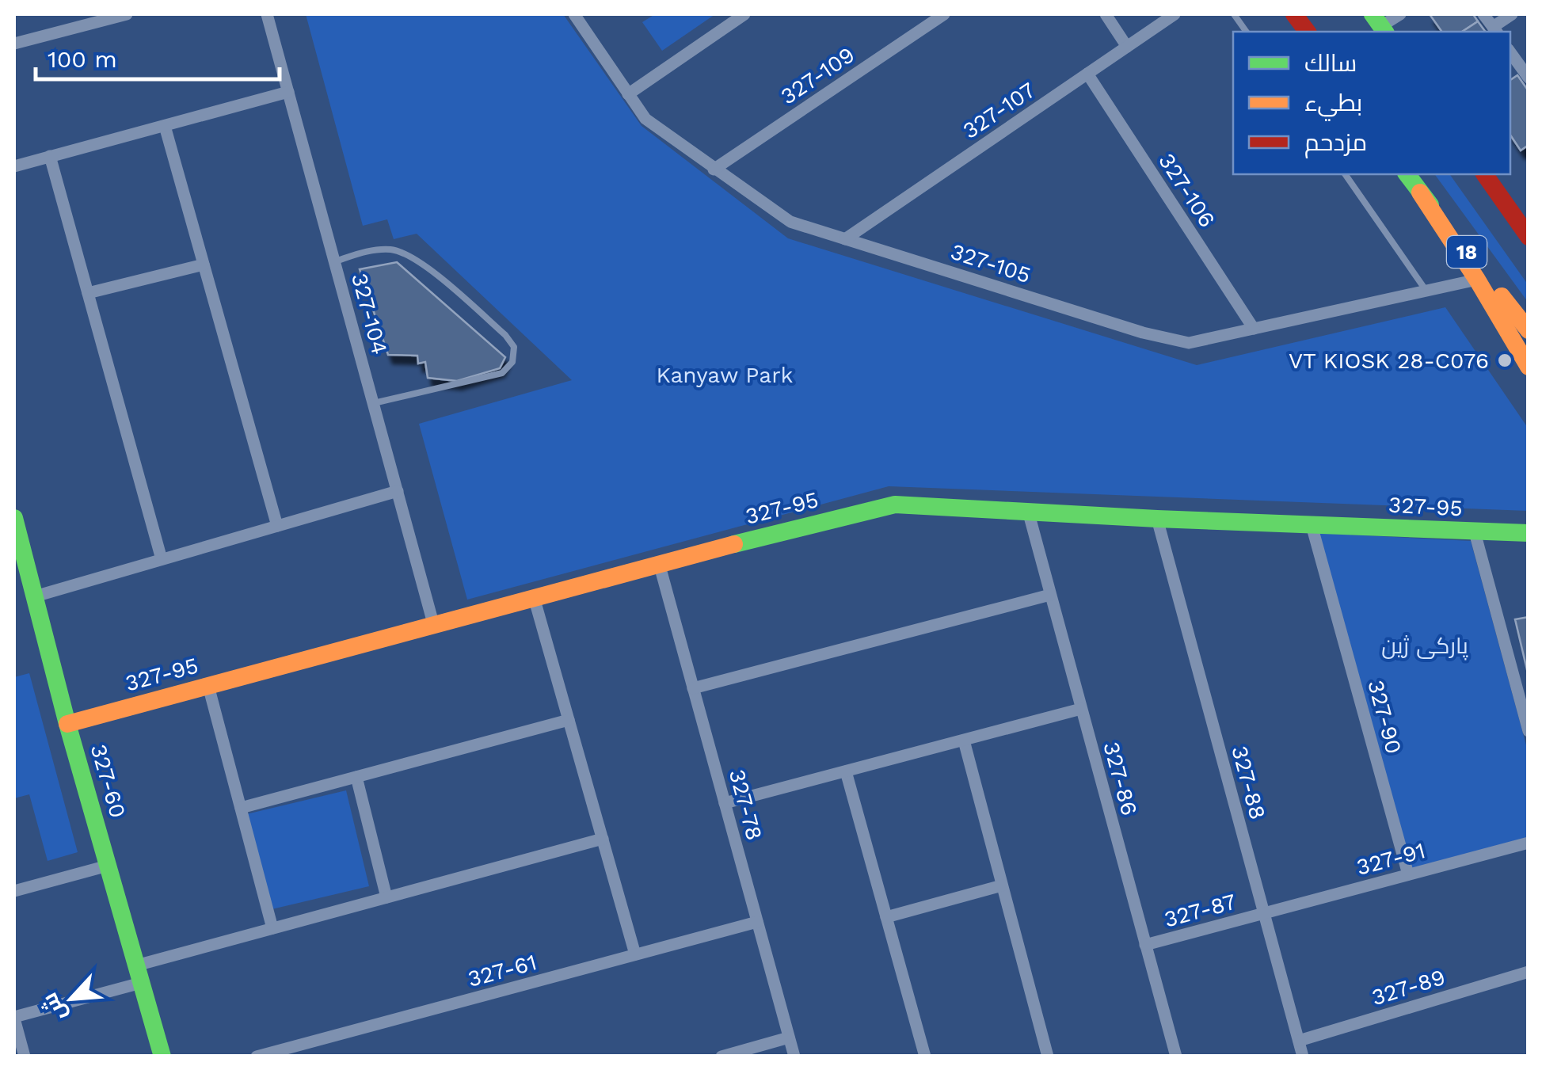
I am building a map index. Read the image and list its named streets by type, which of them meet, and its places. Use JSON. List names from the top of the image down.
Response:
{
  "streets": {
    "main road": ["18", "327-95", "327-60"],
    "street": [
      "327-109",
      "327-107",
      "327-106",
      "327-105",
      "327-104",
      "327-90",
      "327-86",
      "327-88",
      "327-78",
      "327-91",
      "327-87",
      "327-61",
      "327-89"
    ]
  },
  "crossings": [
    ["327-109", "327-105"],
    ["327-107", "327-106"],
    ["327-107", "327-105"],
    ["327-106", "327-105"],
    ["327-104", "327-95"],
    ["327-95", "327-90"],
    ["327-95", "327-86"],
    ["327-95", "327-60"],
    ["327-95", "327-88"],
    ["327-95", "327-78"],
    ["327-90", "327-91"],
    ["327-86", "327-87"],
    ["327-88", "327-91"],
    ["327-88", "327-87"],
    ["327-88", "327-89"],
    ["327-78", "327-61"],
    ["327-91", "327-87"]
  ],
  "parks": ["Kanyaw Park", "پارکی ژین"],
  "places": ["VT KIOSK 28-C076"],
  "legend": ["سالك", "بطيء", "مزدحم"],
  "scale_bar": "100 m",
  "north": "bottom left"
}
